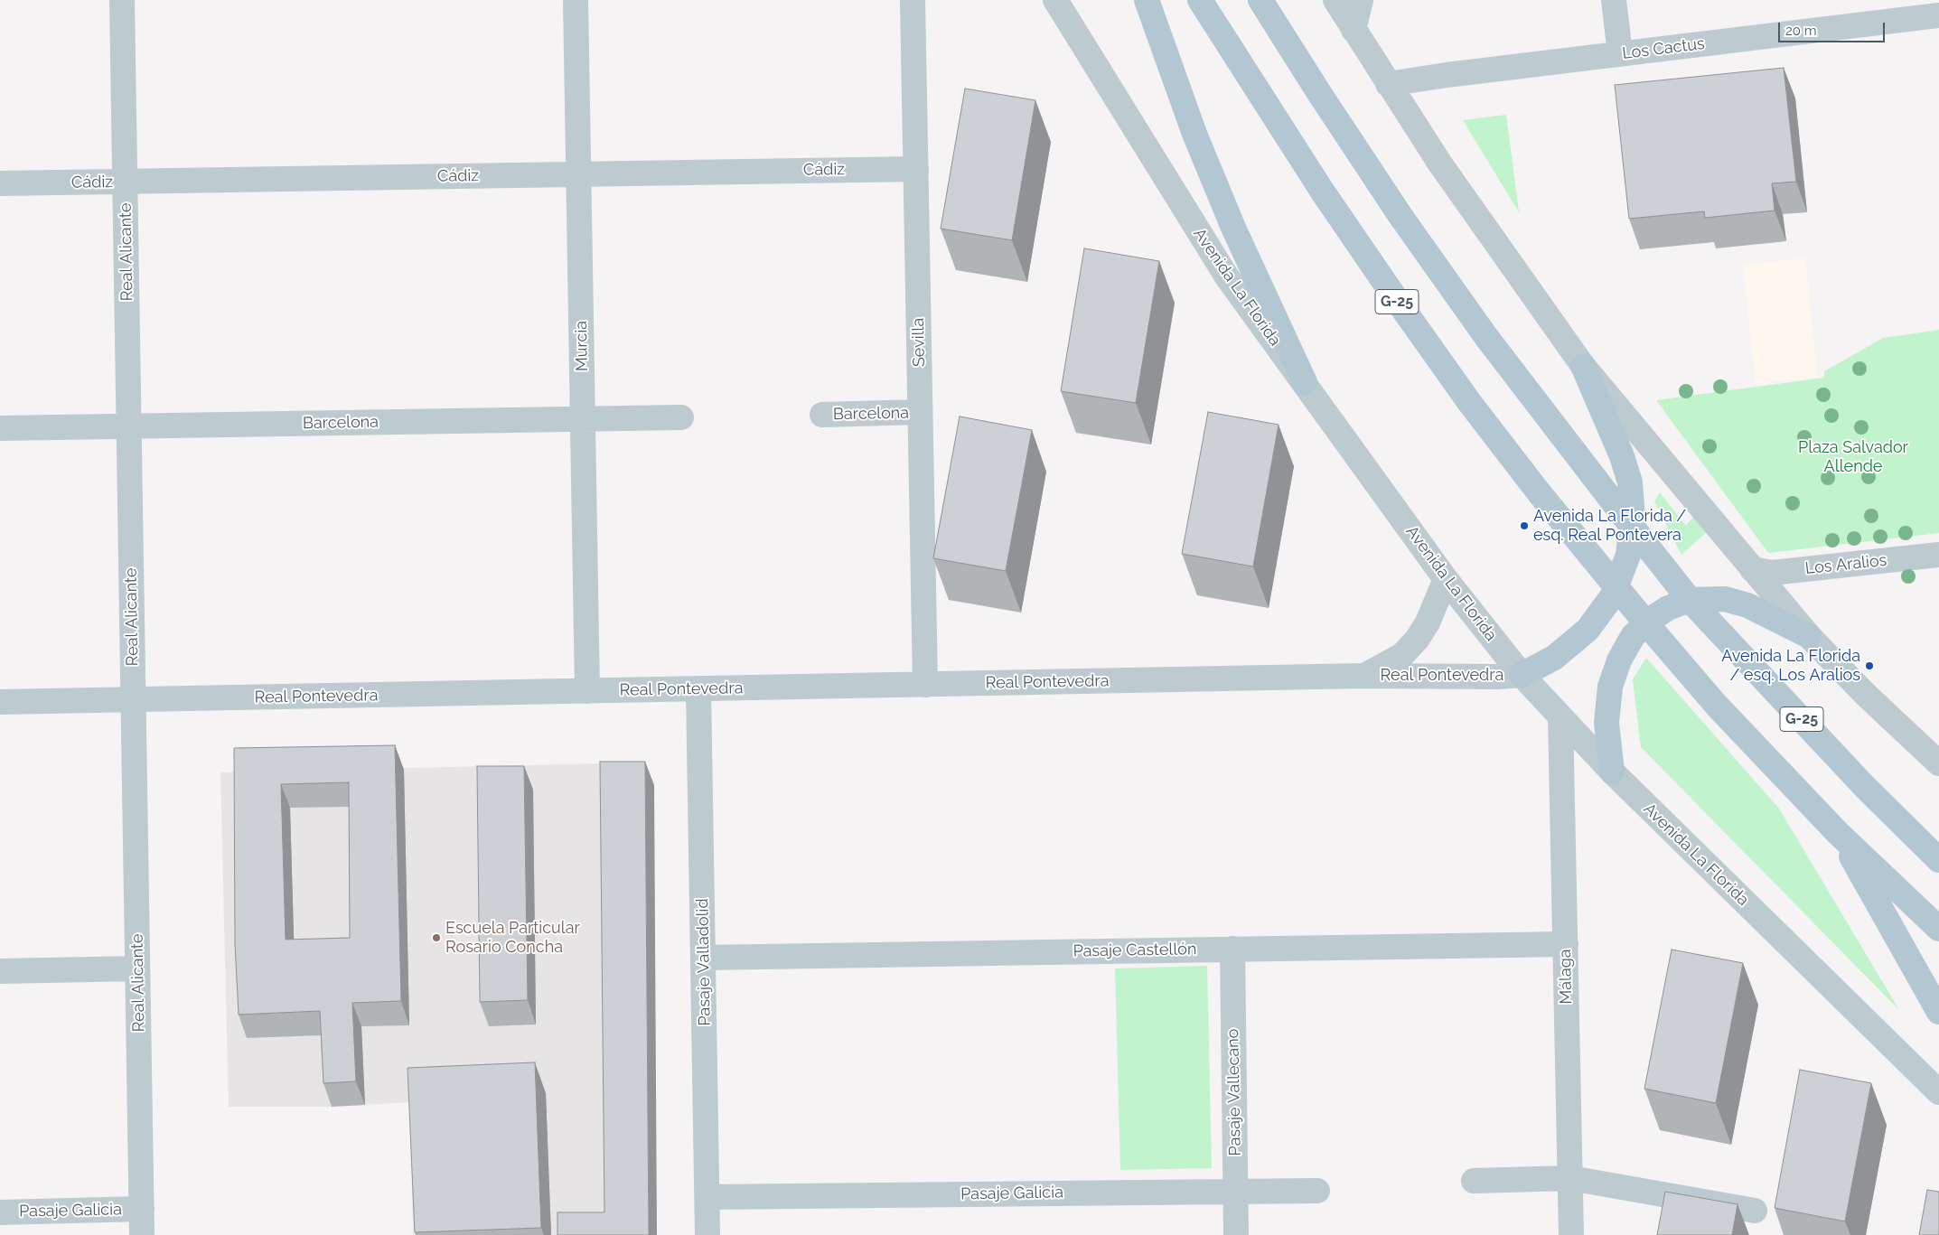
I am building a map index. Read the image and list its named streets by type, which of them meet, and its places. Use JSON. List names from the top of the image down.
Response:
{
  "streets": {
    "main road": ["G-25"],
    "street": [
      "Los Cactus",
      "Cádiz",
      "Real Alicante",
      "Avenida La Florida",
      "Sevilla",
      "Murcia",
      "Barcelona",
      "Los Aralios",
      "Real Pontevedra",
      "Pasaje Castellón",
      "Pasaje Valladolid",
      "Málaga",
      "Pasaje Vallecano",
      "Pasaje Galicia"
    ]
  },
  "crossings": [
    ["Cádiz", "Real Alicante"],
    ["Cádiz", "Sevilla"],
    ["Cádiz", "Murcia"],
    ["Real Alicante", "Barcelona"],
    ["Real Alicante", "Real Pontevedra"],
    ["Real Alicante", "Pasaje Galicia"],
    ["Avenida La Florida", "Real Pontevedra"],
    ["Avenida La Florida", "Málaga"],
    ["Sevilla", "Barcelona"],
    ["Sevilla", "Real Pontevedra"],
    ["Murcia", "Barcelona"],
    ["Murcia", "Real Pontevedra"],
    ["Real Pontevedra", "Pasaje Valladolid"],
    ["Pasaje Castellón", "Pasaje Valladolid"],
    ["Pasaje Castellón", "Málaga"],
    ["Pasaje Castellón", "Pasaje Vallecano"],
    ["Pasaje Valladolid", "Pasaje Galicia"],
    ["Pasaje Vallecano", "Pasaje Galicia"]
  ],
  "parks": ["Plaza Salvador Allende"],
  "places": ["Avenida La Florida / esq. Real Pontevera", "Avenida La Florida / esq. Los Aralios", "Escuela Particular Rosario Concha"],
  "scale_bar": "20 m"
}
